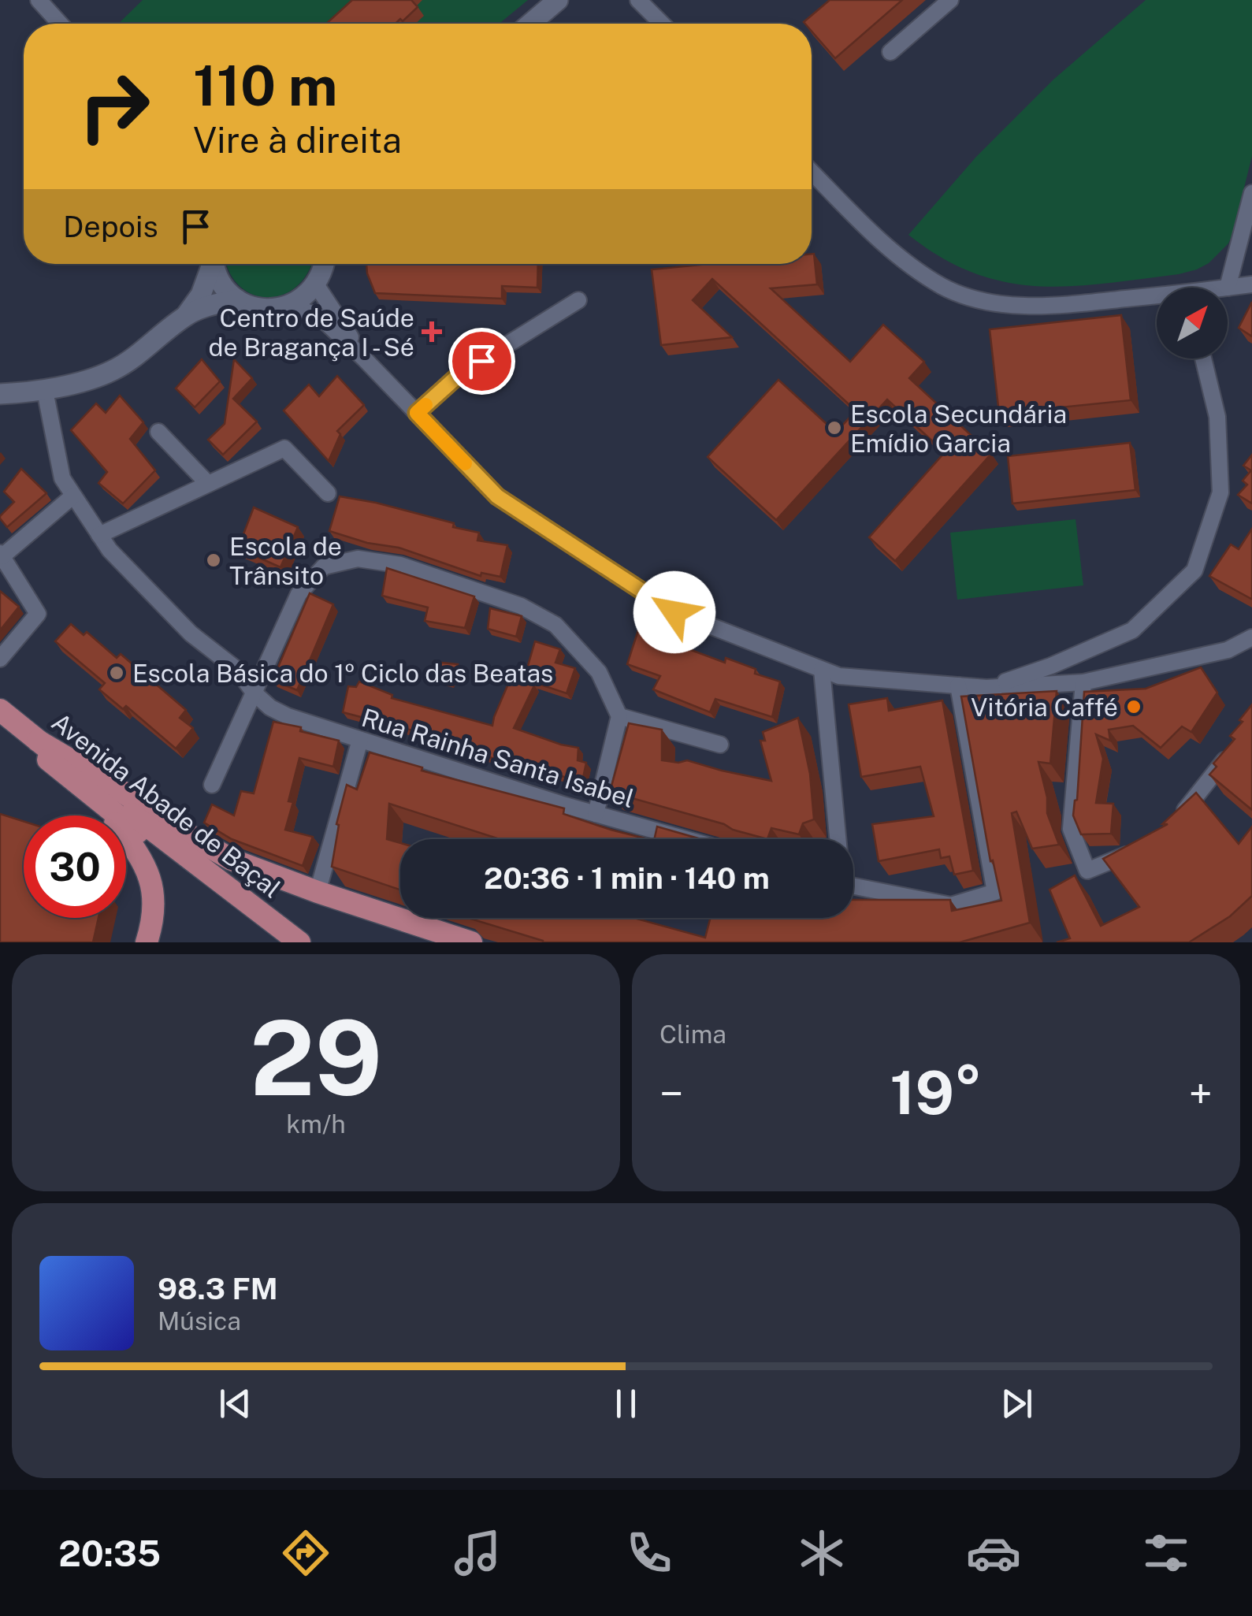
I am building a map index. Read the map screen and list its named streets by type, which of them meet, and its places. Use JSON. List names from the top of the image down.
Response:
{
  "streets": {
    "main road": ["Avenida Abade de Baçal"],
    "street": ["Rua Rainha Santa Isabel"]
  },
  "places": {
    "health": ["Centro de Saúde de Bragança I - Sé"],
    "other": [
      "Escola Secundária Emídio Garcia",
      "Escola de Trânsito",
      "Escola Básica do 1º Ciclo das Beatas",
      "Vitória Caffé"
    ]
  },
  "north": "top right",
  "page": {
    "turn": ["110 m", "Vire à direita"],
    "then": "Depois",
    "limit": "30",
    "trip": "20:36 · 1 min · 140 m",
    "tile": [
      ["29", "km/h"],
      "Clima"
    ],
    "heat": ["−", "19°", "+"],
    "song": ["98.3 FM", "Música"],
    "tabs": "20:35"
  }
}
